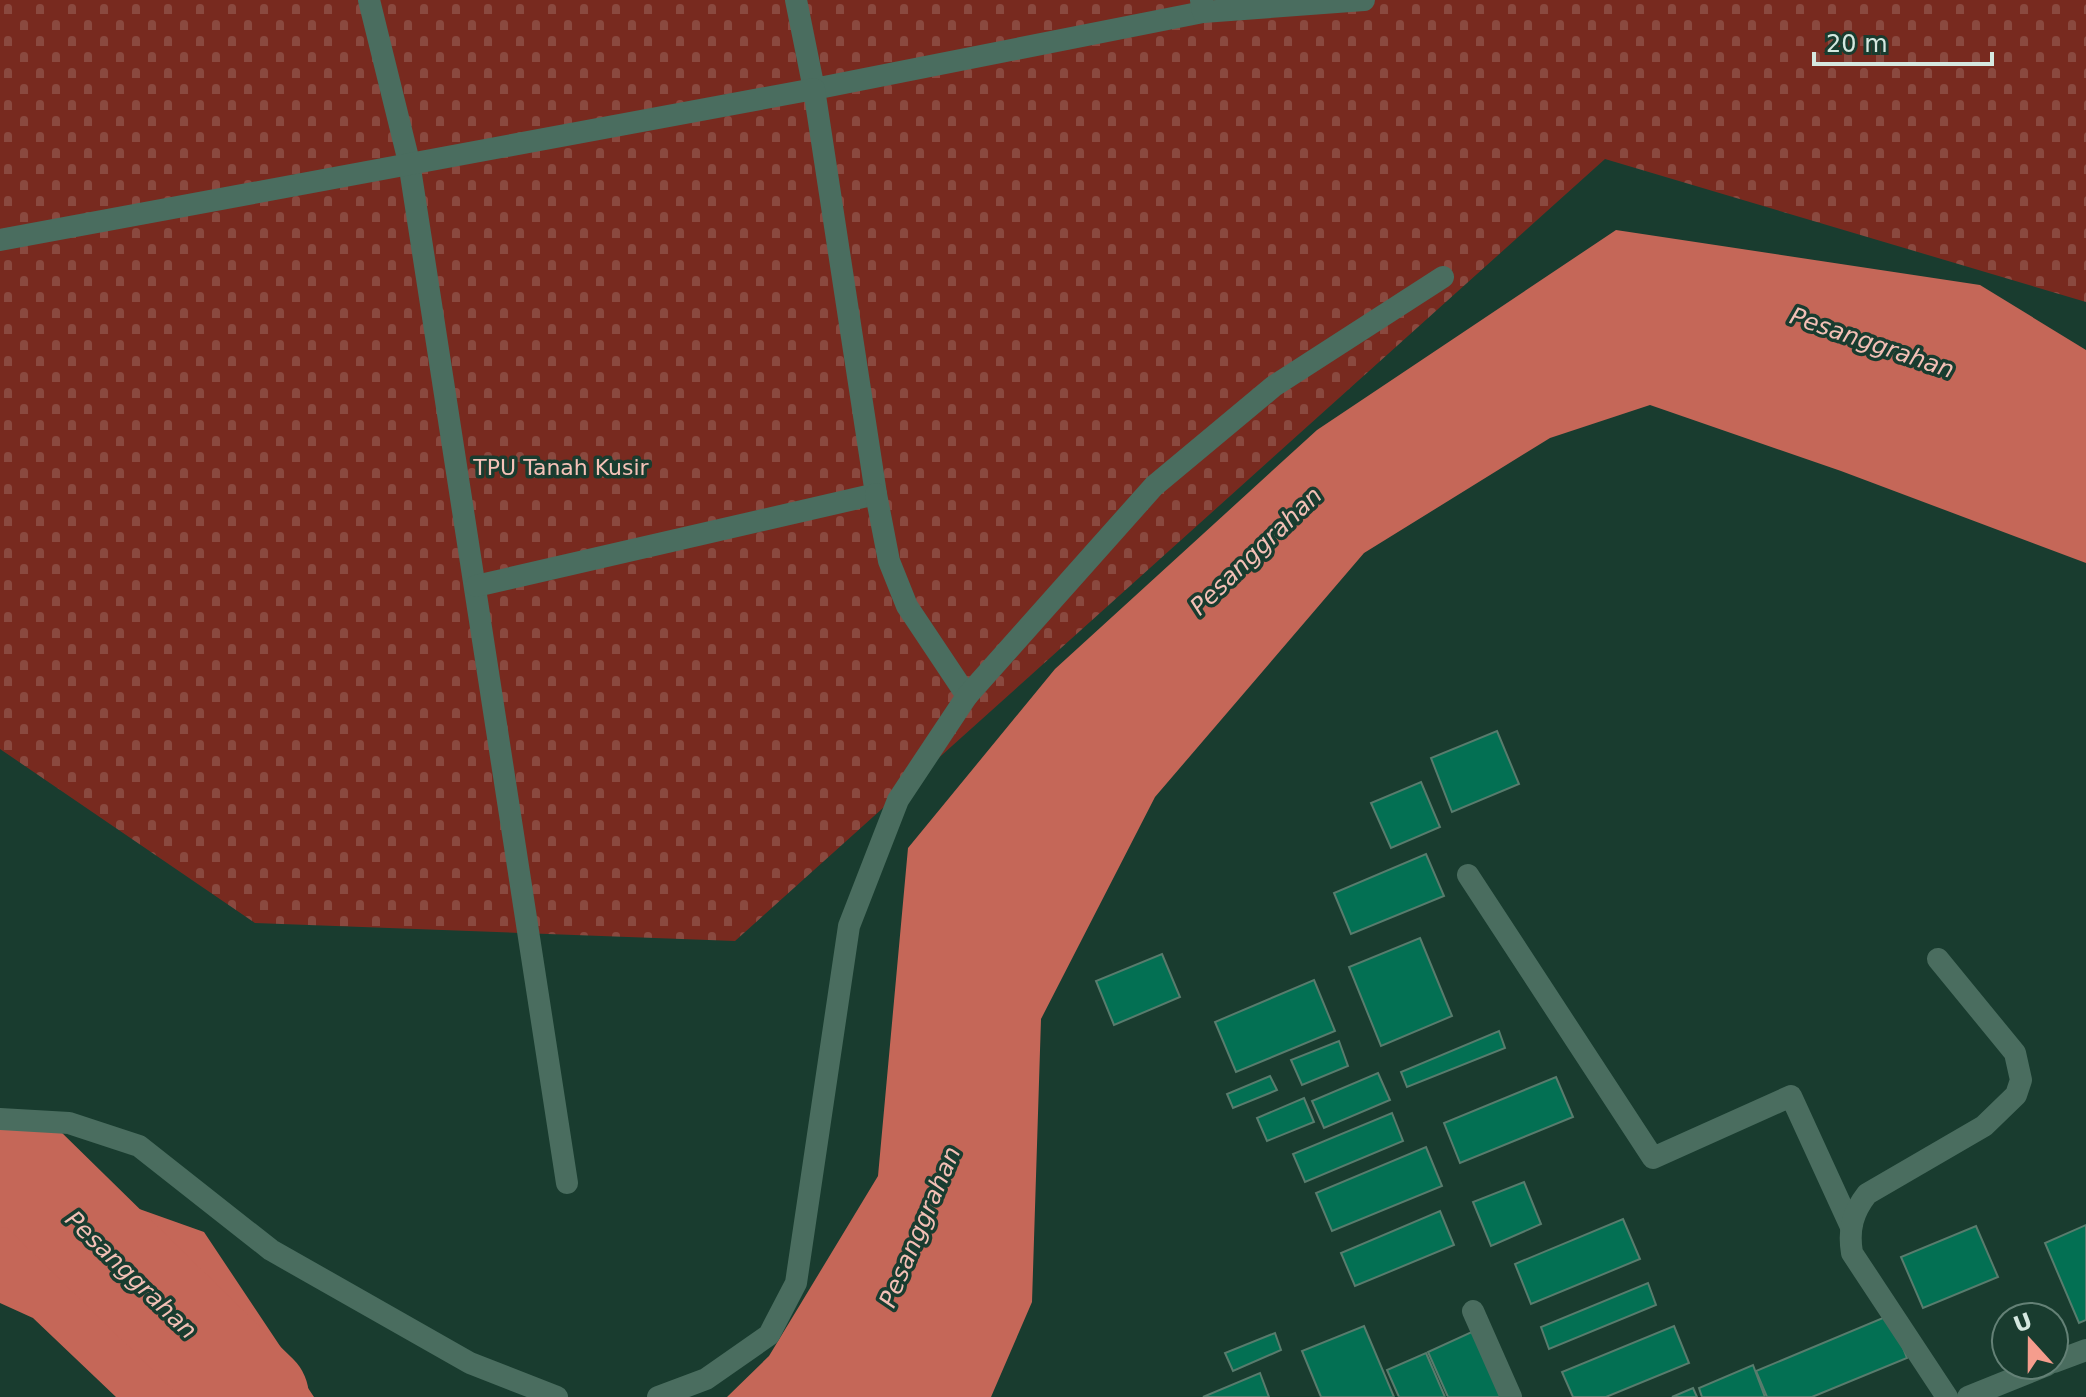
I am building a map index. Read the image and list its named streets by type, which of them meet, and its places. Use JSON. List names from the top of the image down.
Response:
{
  "water": ["Pesanggrahan"],
  "parks": ["TPU Tanah Kusir"],
  "scale_bar": "20 m",
  "north": "top"
}
